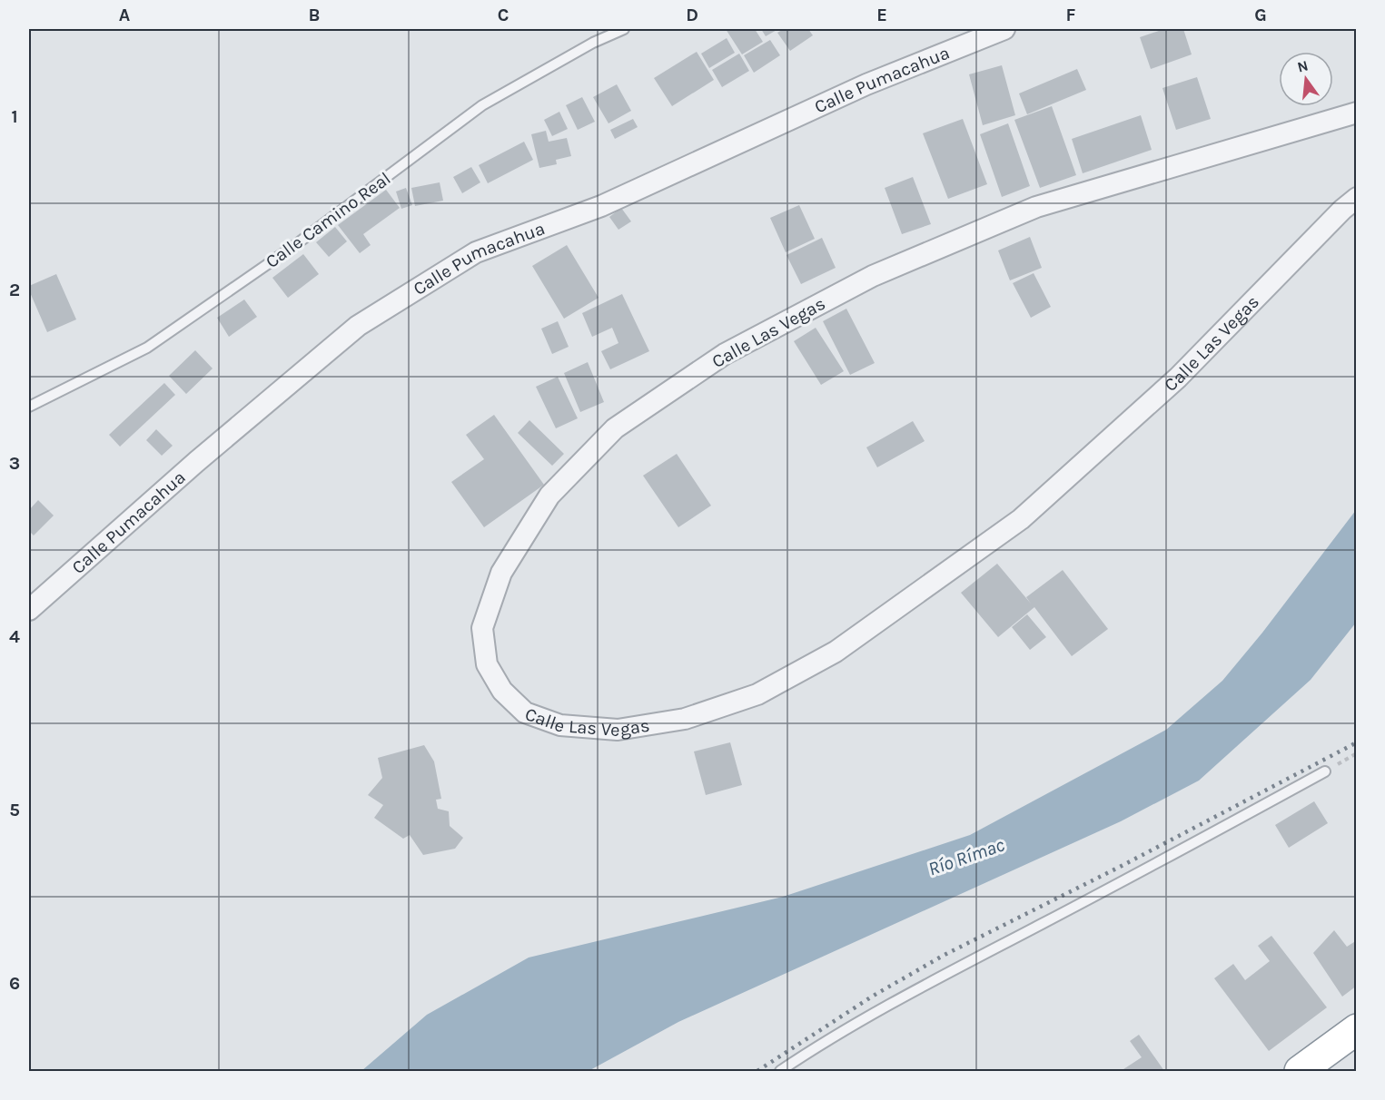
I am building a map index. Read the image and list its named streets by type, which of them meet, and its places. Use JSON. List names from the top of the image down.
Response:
{
  "streets": {
    "street": ["Calle Pumacahua", "Calle Las Vegas"],
    "lane": ["Calle Camino Real"]
  },
  "water": ["Río Rímac"],
  "north": "top",
  "grid": {
    "columns": [
      "A",
      "B",
      "C",
      "D",
      "E",
      "F",
      "G"
    ],
    "rows": [
      "1",
      "2",
      "3",
      "4",
      "5",
      "6"
    ]
  }
}
